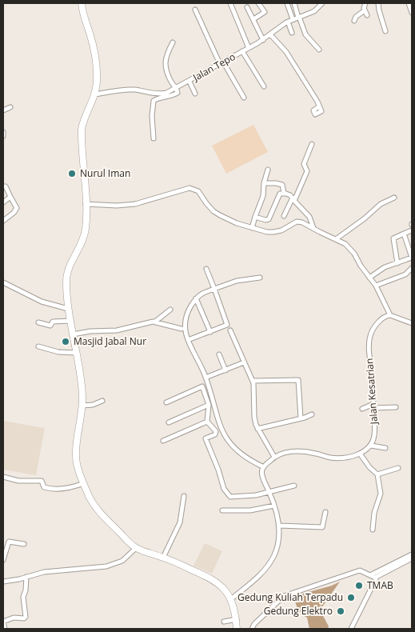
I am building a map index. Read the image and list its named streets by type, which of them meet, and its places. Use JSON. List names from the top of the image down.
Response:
{
  "streets": {
    "street": ["Jalan Tepo", "Jalan Kesatrian"]
  },
  "places": [
    "Nurul Iman",
    "Masjid Jabal Nur",
    "TMAB",
    "Gedung Kuliah Terpadu",
    "Gedung Elektro"
  ]
}
